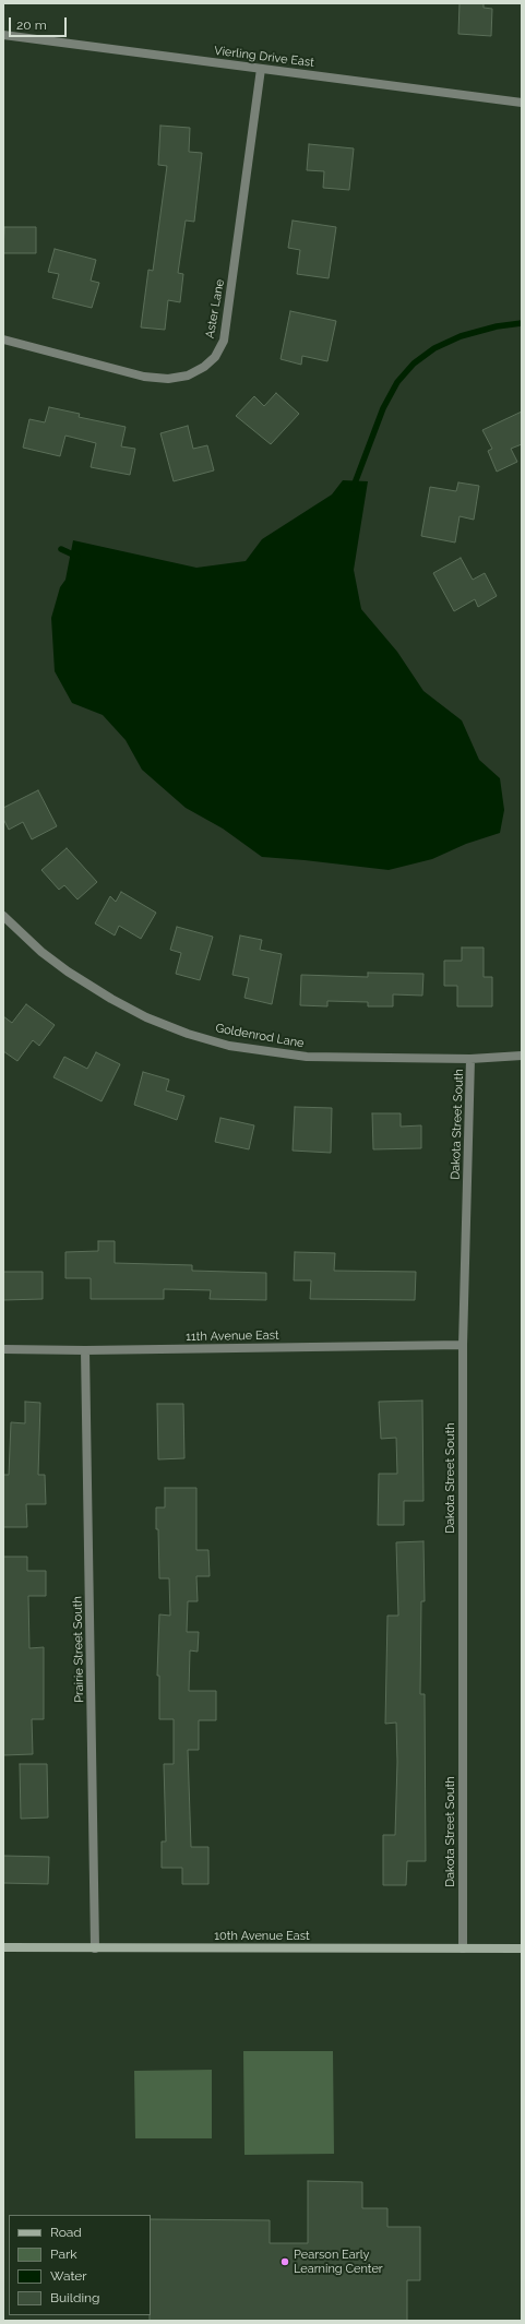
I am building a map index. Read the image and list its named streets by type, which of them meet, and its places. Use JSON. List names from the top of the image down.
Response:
{
  "streets": {
    "main road": ["10th Avenue East"],
    "street": [
      "Vierling Drive East",
      "Aster Lane",
      "Goldenrod Lane",
      "Dakota Street South",
      "11th Avenue East",
      "Prairie Street South"
    ]
  },
  "crossings": [
    ["Vierling Drive East", "Aster Lane"],
    ["Goldenrod Lane", "Dakota Street South"],
    ["Dakota Street South", "11th Avenue East"],
    ["Dakota Street South", "10th Avenue East"],
    ["11th Avenue East", "Prairie Street South"],
    ["Prairie Street South", "10th Avenue East"]
  ],
  "places": ["Pearson Early Learning Center"],
  "legend": [
    "Road",
    "Park",
    "Water",
    "Building"
  ],
  "scale_bar": "20 m"
}
